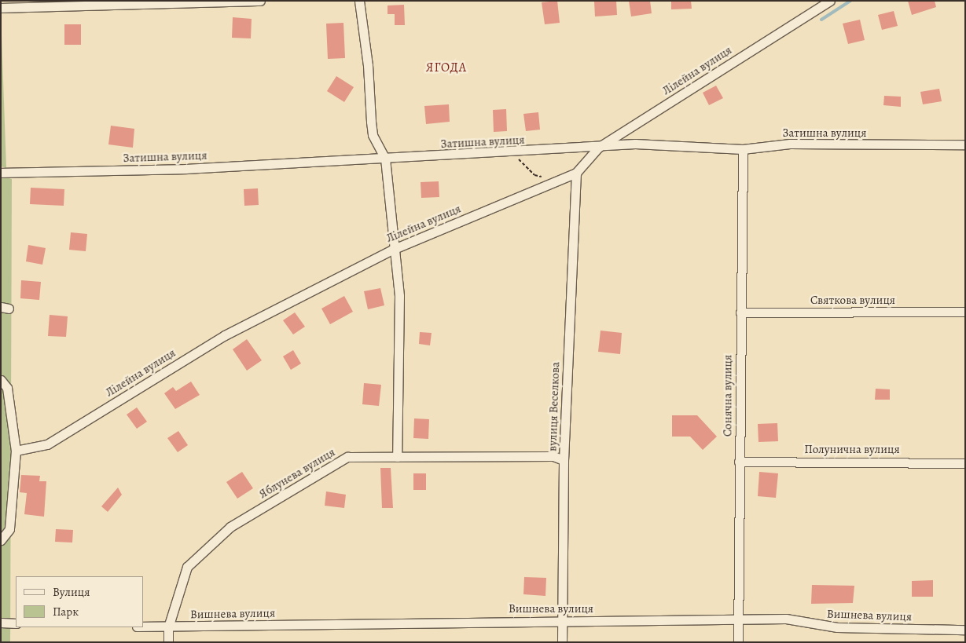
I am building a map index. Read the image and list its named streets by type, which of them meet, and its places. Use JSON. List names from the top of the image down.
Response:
{
  "streets": {
    "street": [
      "Лілейна вулиця",
      "Затишна вулиця",
      "Святкова вулиця",
      "Сонячна вулиця",
      "вулиця Веселкова",
      "Полунична вулиця",
      "Яблунева вулиця",
      "Вишнева вулиця"
    ]
  },
  "crossings": [
    ["Лілейна вулиця", "Затишна вулиця"],
    ["Лілейна вулиця", "вулиця Веселкова"],
    ["Затишна вулиця", "Сонячна вулиця"],
    ["Святкова вулиця", "Сонячна вулиця"],
    ["Сонячна вулиця", "Полунична вулиця"],
    ["Сонячна вулиця", "Вишнева вулиця"],
    ["вулиця Веселкова", "Яблунева вулиця"],
    ["вулиця Веселкова", "Вишнева вулиця"],
    ["Яблунева вулиця", "Вишнева вулиця"]
  ],
  "districts": ["ЯГОДА"],
  "legend": ["Вулиця", "Парк"]
}
